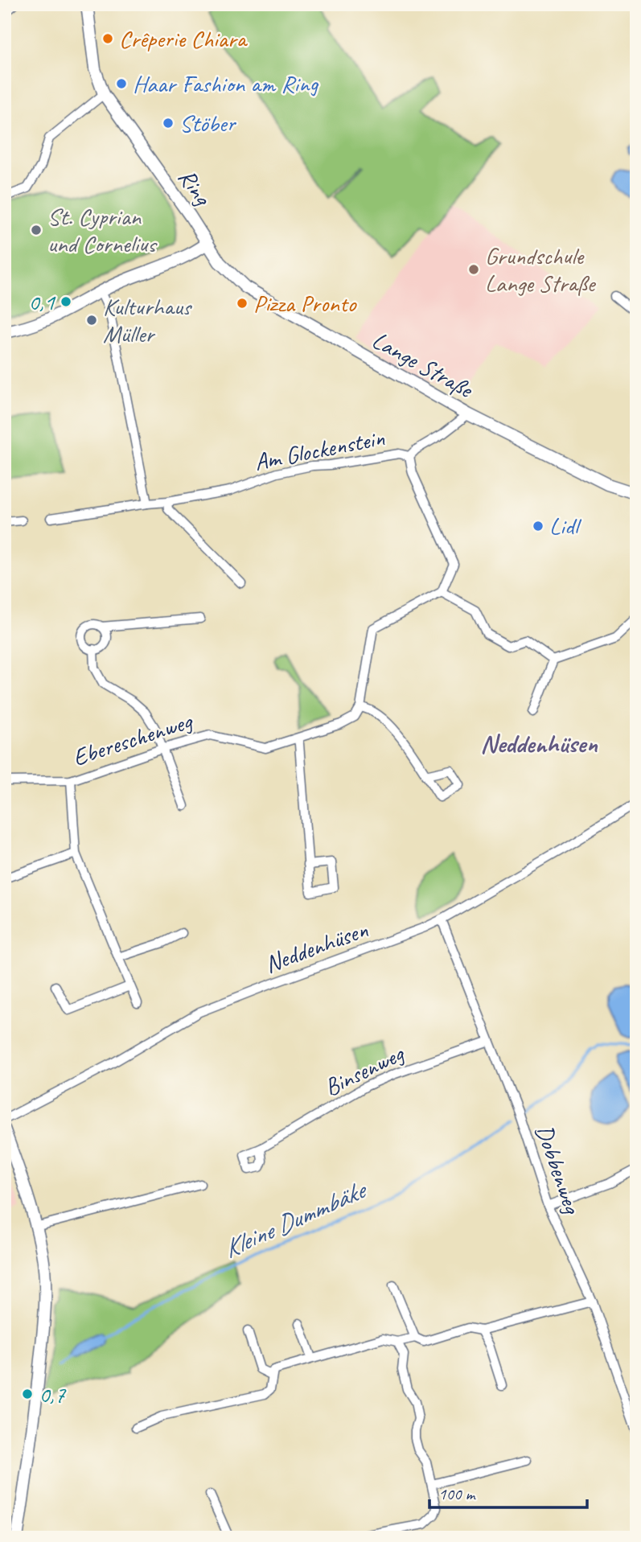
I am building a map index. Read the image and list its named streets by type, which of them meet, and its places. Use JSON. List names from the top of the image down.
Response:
{
  "streets": {
    "street": [
      "Ring",
      "Lange Straße",
      "Am Glockenstein",
      "Ebereschenweg",
      "Neddenhüsen",
      "Binsenweg",
      "Dobbenweg"
    ]
  },
  "crossings": [
    ["Ring", "Lange Straße"],
    ["Lange Straße", "Am Glockenstein"],
    ["Neddenhüsen", "Dobbenweg"],
    ["Binsenweg", "Dobbenweg"]
  ],
  "districts": ["Neddenhüsen"],
  "water": ["Kleine Dummbäke"],
  "places": [
    "Crêperie Chiara",
    "Haar Fashion am Ring",
    "Stöber",
    "St. Cyprian und Cornelius",
    "Grundschule Lange Straße",
    "0,1",
    "Pizza Pronto",
    "Kulturhaus Müller",
    "Lidl",
    "0,7"
  ],
  "scale_bar": "100 m"
}
